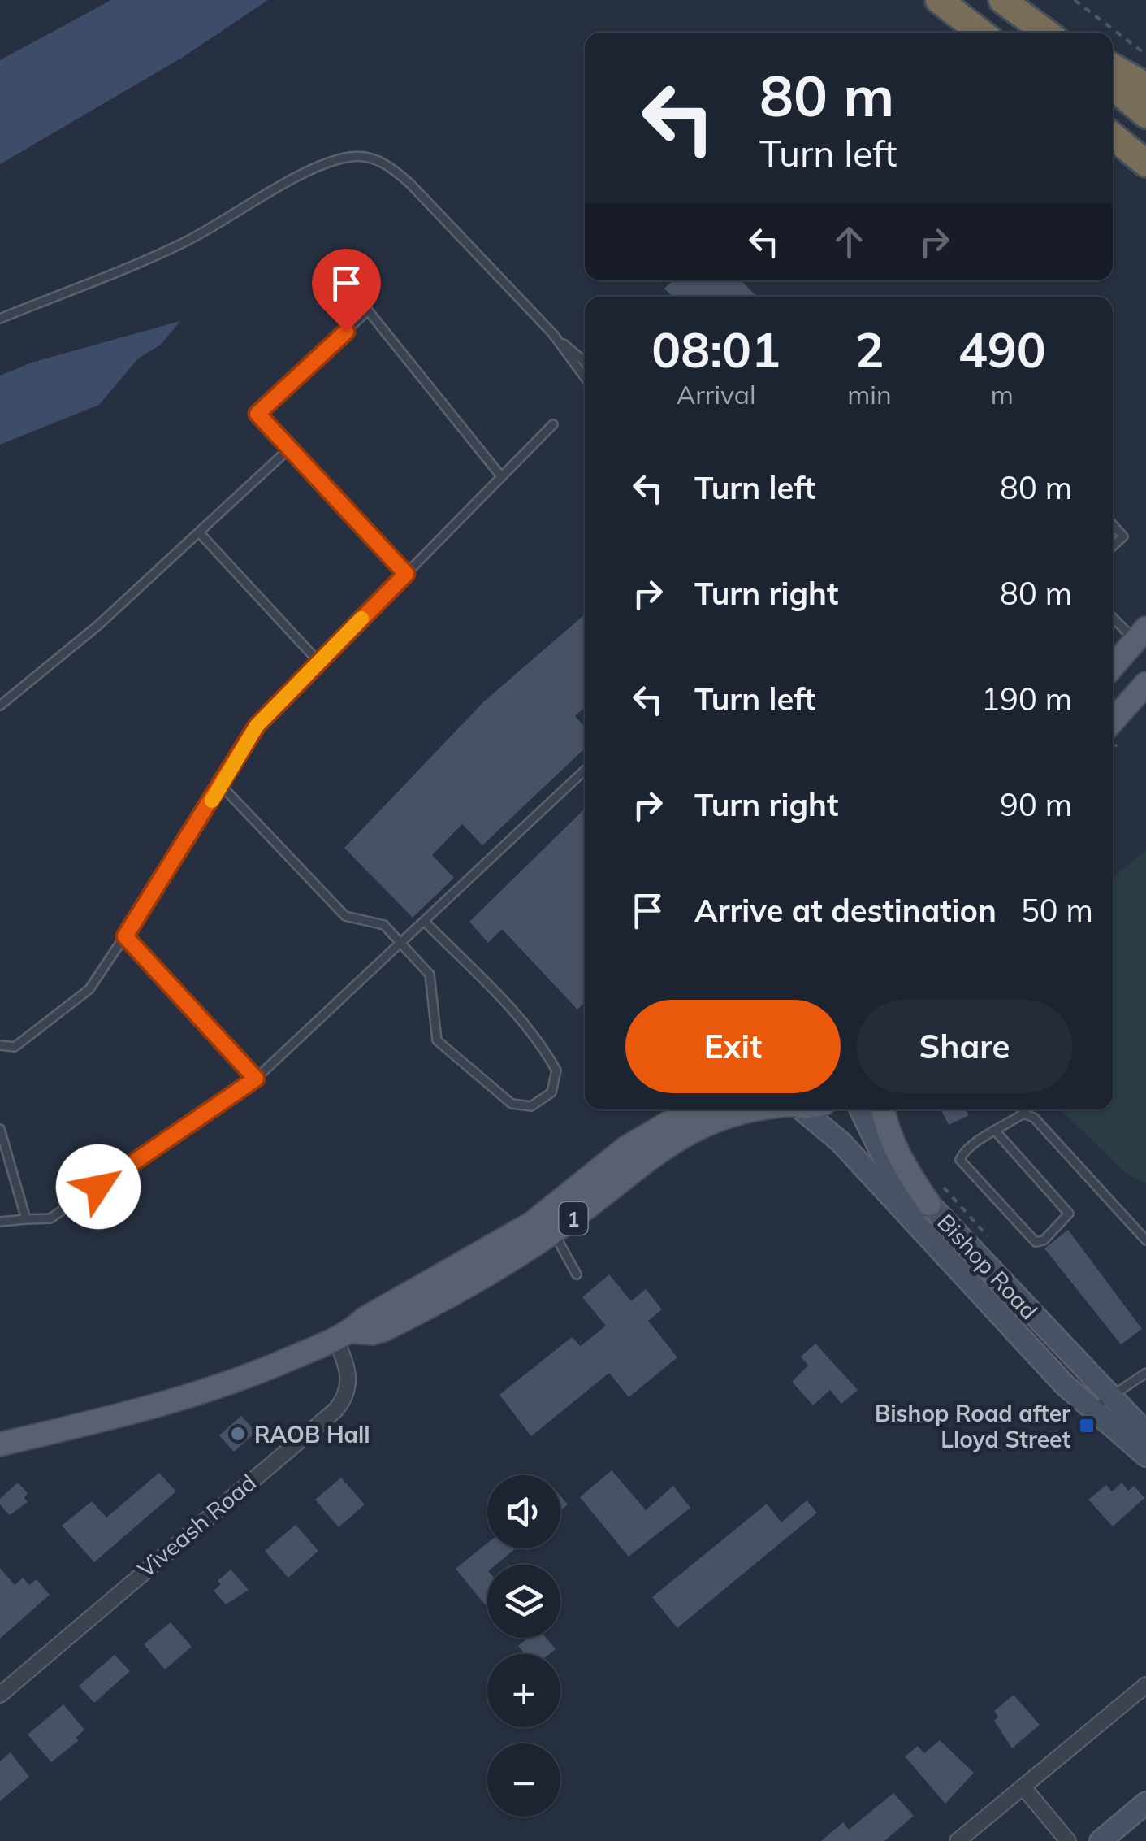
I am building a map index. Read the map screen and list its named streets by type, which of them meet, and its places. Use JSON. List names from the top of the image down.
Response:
{
  "streets": {
    "main road": ["1"],
    "street": ["Bishop Road", "Viveash Road"]
  },
  "crossings": [
    ["1", "Viveash Road"]
  ],
  "places": {
    "transit": ["Bishop Road after Lloyd Street"],
    "other": ["RAOB Hall"]
  },
  "page": {
    "turn": ["80 m", "Turn left"],
    "eta": [
      "08:01",
      "Arrival",
      "2",
      "min",
      "490",
      "m"
    ],
    "list": [
      {
        "name": "Turn left",
        "value": "80 m"
      },
      {
        "name": "Turn right",
        "value": "80 m"
      },
      {
        "name": "Turn left",
        "value": "190 m"
      },
      {
        "name": "Turn right",
        "value": "90 m"
      },
      {
        "name": "Arrive at destination",
        "value": "50 m"
      }
    ],
    "buttons": ["Exit", "Share"],
    "map_buttons": ["+", "−"]
  }
}
